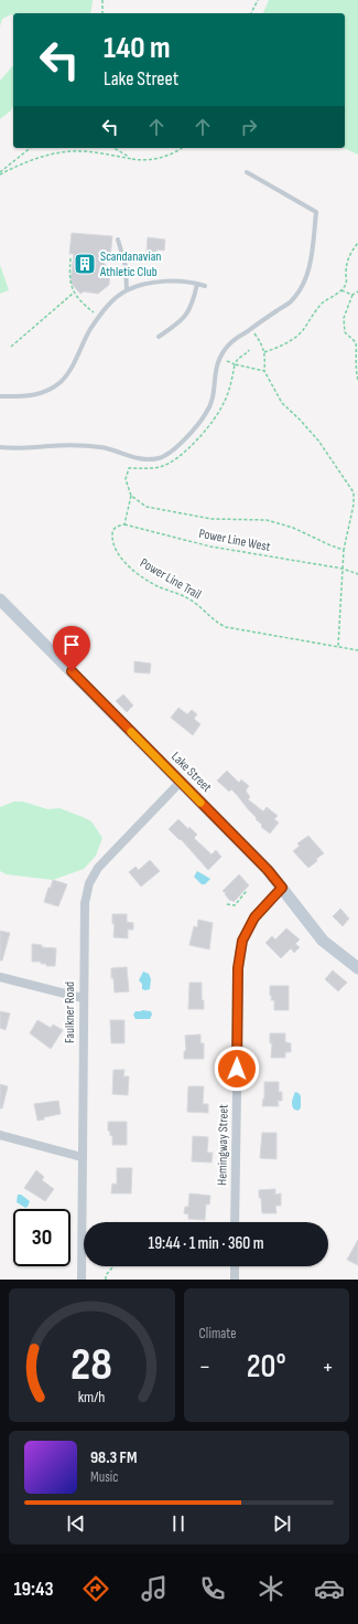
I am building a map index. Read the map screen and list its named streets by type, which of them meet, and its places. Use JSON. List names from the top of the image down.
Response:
{
  "streets": {
    "main road": ["Lake Street"],
    "street": ["Faulkner Road", "Hemingway Street"],
    "path": ["Power Line West", "Power Line Trail"]
  },
  "crossings": [
    ["Power Line West", "Power Line Trail"],
    ["Lake Street", "Faulkner Road"],
    ["Lake Street", "Hemingway Street"]
  ],
  "places": {
    "building": ["Scandanavian Athletic Club"]
  },
  "page": {
    "turn": ["140 m", "Lake Street"],
    "limit": "30",
    "trip": "19:44 · 1 min · 360 m",
    "tile": "Climate",
    "heat": ["−", "20°", "+"],
    "song": ["98.3 FM", "Music"],
    "tabs": "19:43",
    "gauge": ["28", "km/h"]
  }
}
